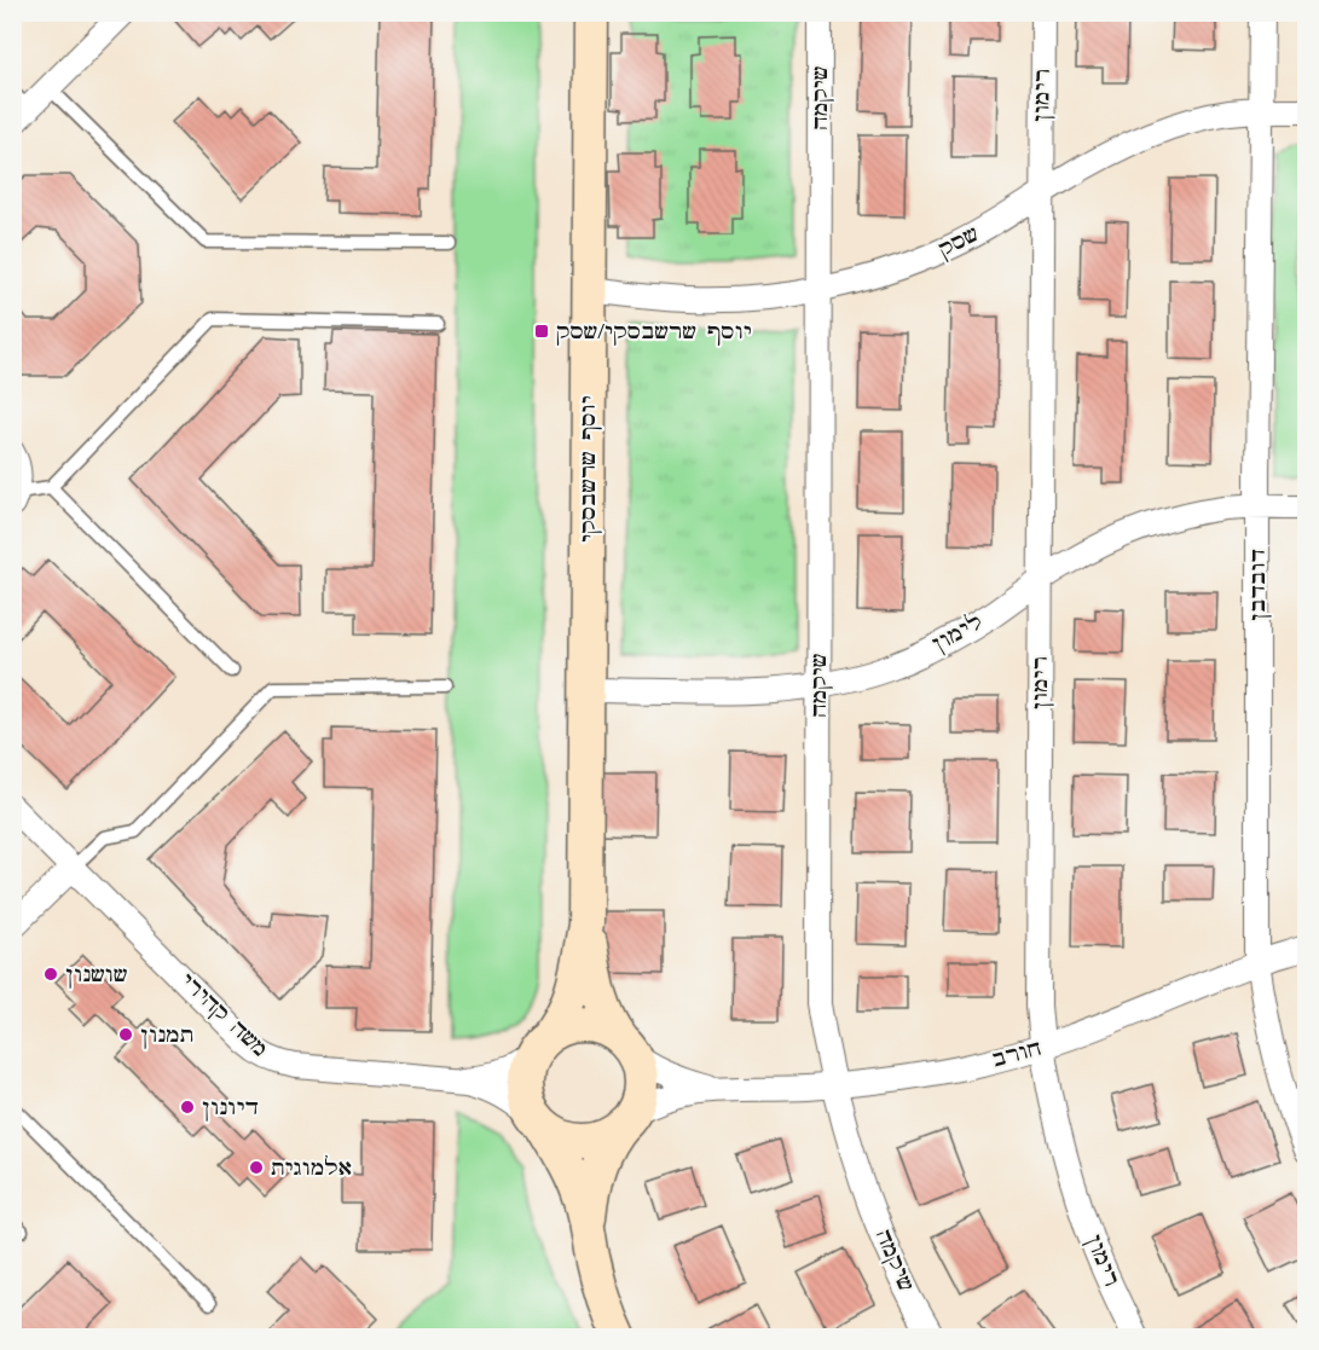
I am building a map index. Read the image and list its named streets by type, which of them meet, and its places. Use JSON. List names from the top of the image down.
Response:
{
  "streets": {
    "street": [
      "רימון",
      "שיקמה",
      "שסק",
      "יוסף שרשבסקי",
      "דובדבן",
      "לימון",
      "משה קהירי",
      "חורב"
    ]
  },
  "crossings": [
    ["רימון", "שסק"],
    ["רימון", "לימון"],
    ["רימון", "חורב"],
    ["שיקמה", "שסק"],
    ["שיקמה", "לימון"],
    ["שיקמה", "חורב"],
    ["שסק", "יוסף שרשבסקי"],
    ["שסק", "דובדבן"],
    ["יוסף שרשבסקי", "לימון"],
    ["יוסף שרשבסקי", "משה קהירי"],
    ["יוסף שרשבסקי", "חורב"],
    ["דובדבן", "לימון"],
    ["דובדבן", "חורב"],
    ["משה קהירי", "חורב"]
  ],
  "places": {
    "transit": ["יוסף שרשבסקי/שסק"],
    "other": [
      "שושנון",
      "תמנון",
      "דיונון",
      "אלמוגית"
    ]
  }
}
